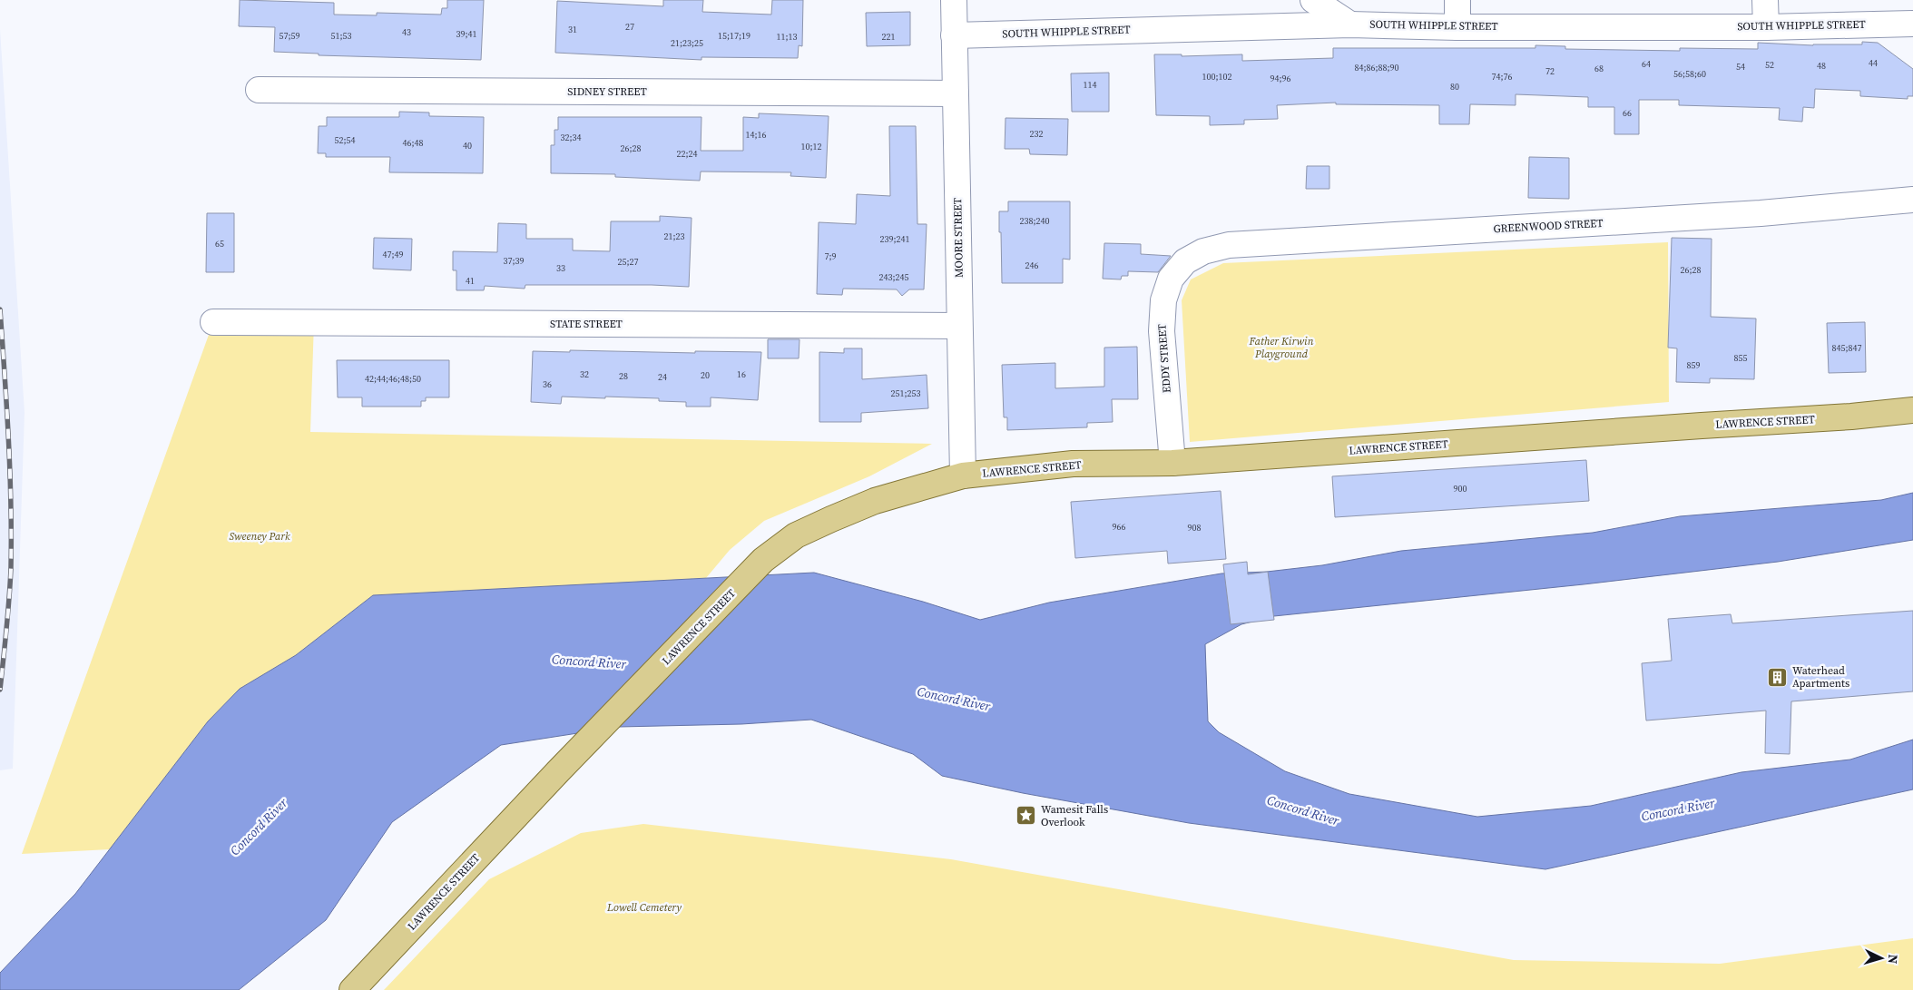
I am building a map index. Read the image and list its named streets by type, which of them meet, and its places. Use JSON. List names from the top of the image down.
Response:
{
  "streets": {
    "main road": ["LAWRENCE STREET"],
    "street": [
      "SOUTH WHIPPLE STREET",
      "SIDNEY STREET",
      "GREENWOOD STREET",
      "MOORE STREET",
      "STATE STREET",
      "EDDY STREET"
    ]
  },
  "crossings": [
    ["SOUTH WHIPPLE STREET", "MOORE STREET"],
    ["SIDNEY STREET", "MOORE STREET"],
    ["GREENWOOD STREET", "EDDY STREET"],
    ["MOORE STREET", "STATE STREET"],
    ["MOORE STREET", "LAWRENCE STREET"],
    ["EDDY STREET", "LAWRENCE STREET"]
  ],
  "water": ["Concord River"],
  "parks": ["Father Kirwin Playground", "Sweeney Park", "Lowell Cemetery"],
  "places": {
    "building": ["Waterhead Apartments"],
    "place": ["Wamesit Falls Overlook"]
  },
  "house_numbers": [
    "27",
    "31",
    "43",
    "39;41",
    "57;59",
    "51;53",
    "15;17;19",
    "11;13",
    "221",
    "21;23;25",
    "44",
    "64",
    "52",
    "48",
    "54",
    "84;86;88;90",
    "68",
    "72",
    "56;58;60",
    "100;102",
    "74;76",
    "94;96",
    "114",
    "80",
    "66",
    "232",
    "14;16",
    "32;34",
    "52;54",
    "46;48",
    "40",
    "10;12",
    "26;28",
    "22;24",
    "238;240",
    "21;23",
    "239;241",
    "65",
    "47;49",
    "7;9",
    "37;39",
    "25;27",
    "246",
    "33",
    "26;28",
    "243;245",
    "41",
    "845;847",
    "855",
    "859",
    "32",
    "16",
    "20",
    "28",
    "24",
    "42;44;46;48;50",
    "36",
    "251;253",
    "900",
    "966",
    "908"
  ],
  "north": "right"
}
